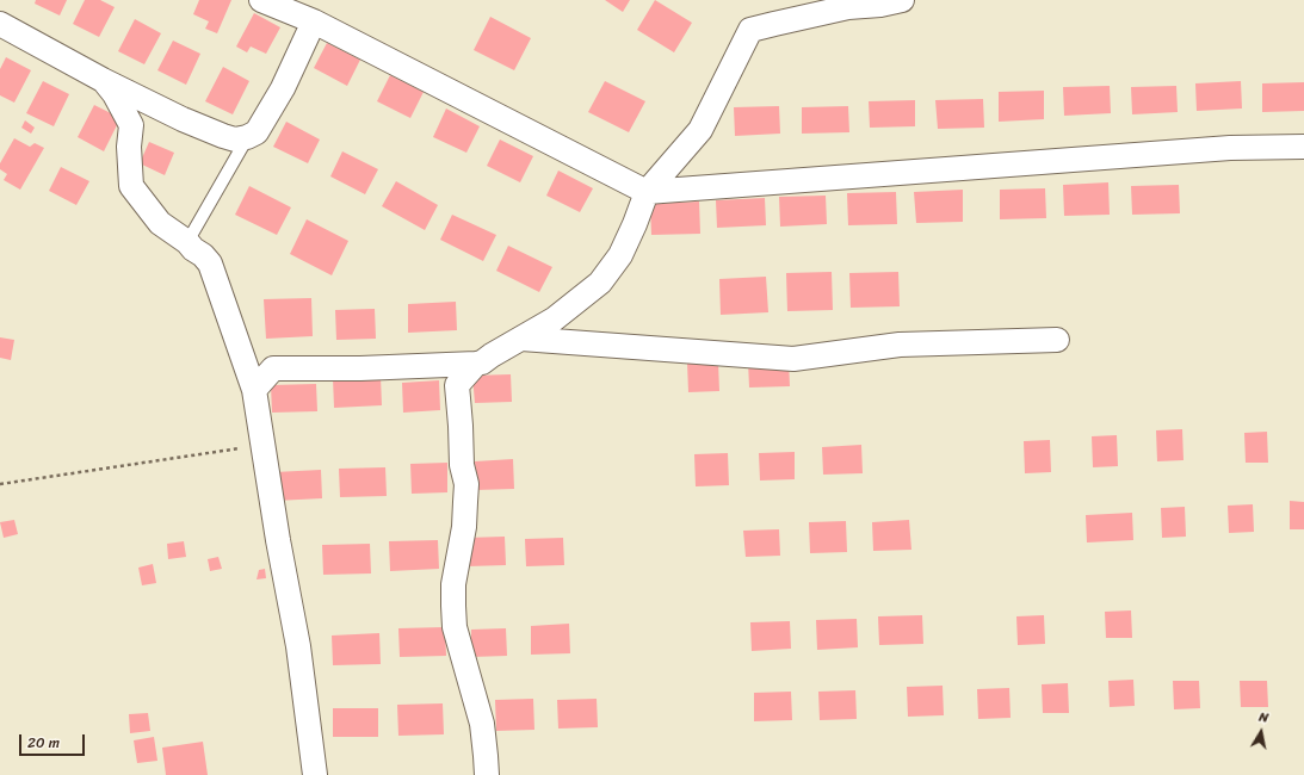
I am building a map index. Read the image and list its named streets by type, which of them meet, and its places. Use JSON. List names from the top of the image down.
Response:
{
  "scale_bar": "20 m",
  "north": "top"
}
